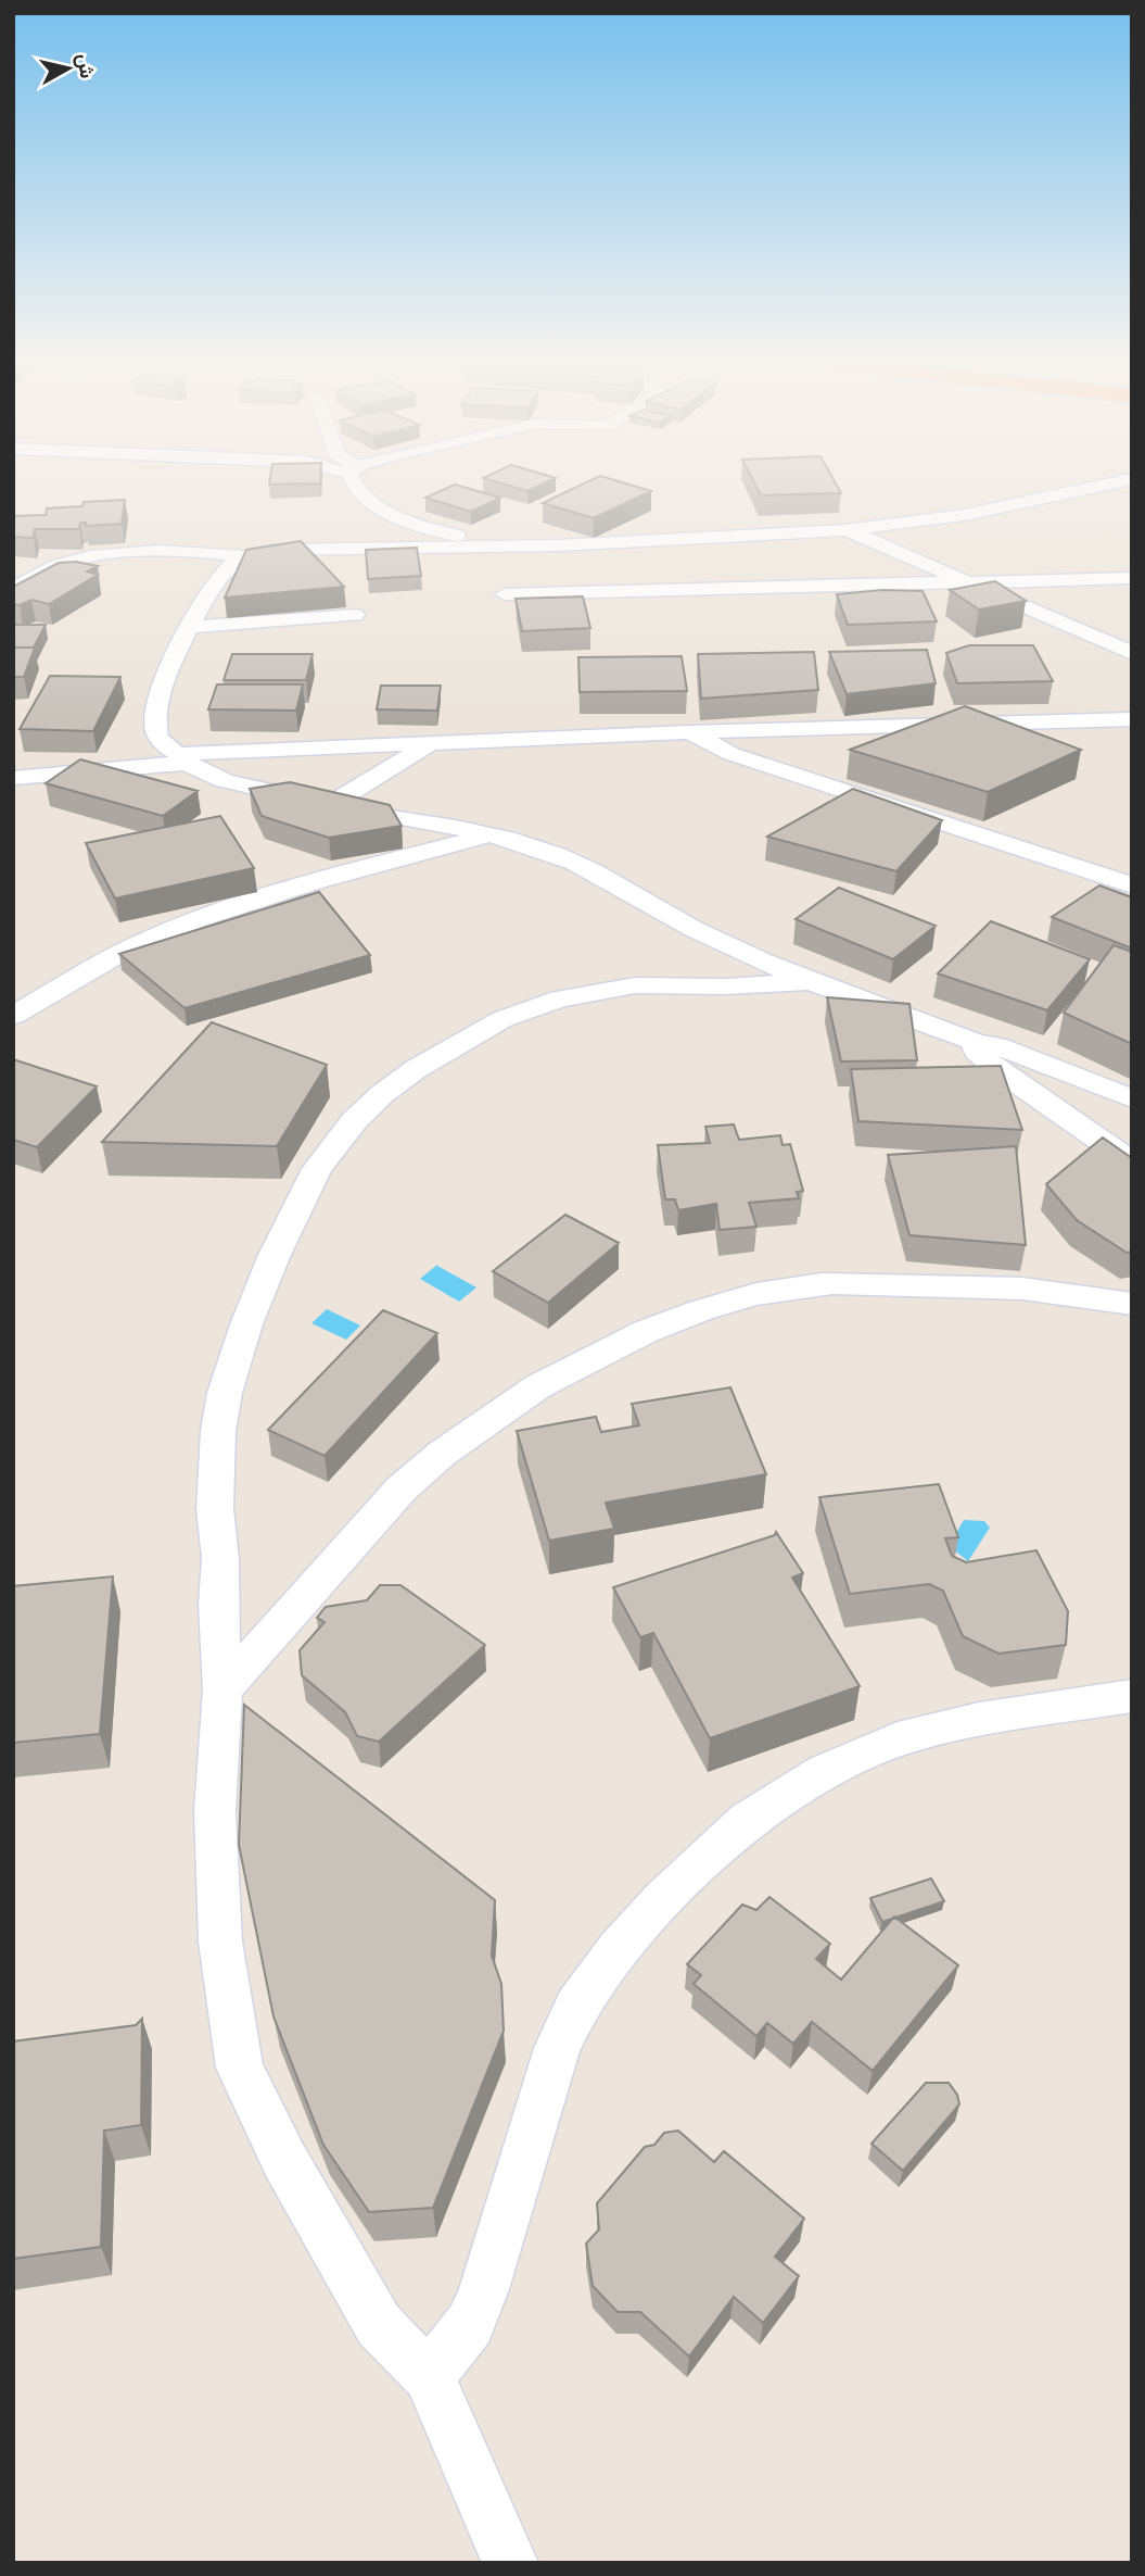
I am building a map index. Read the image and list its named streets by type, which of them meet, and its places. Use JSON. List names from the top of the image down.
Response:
{
  "north": "right"
}
